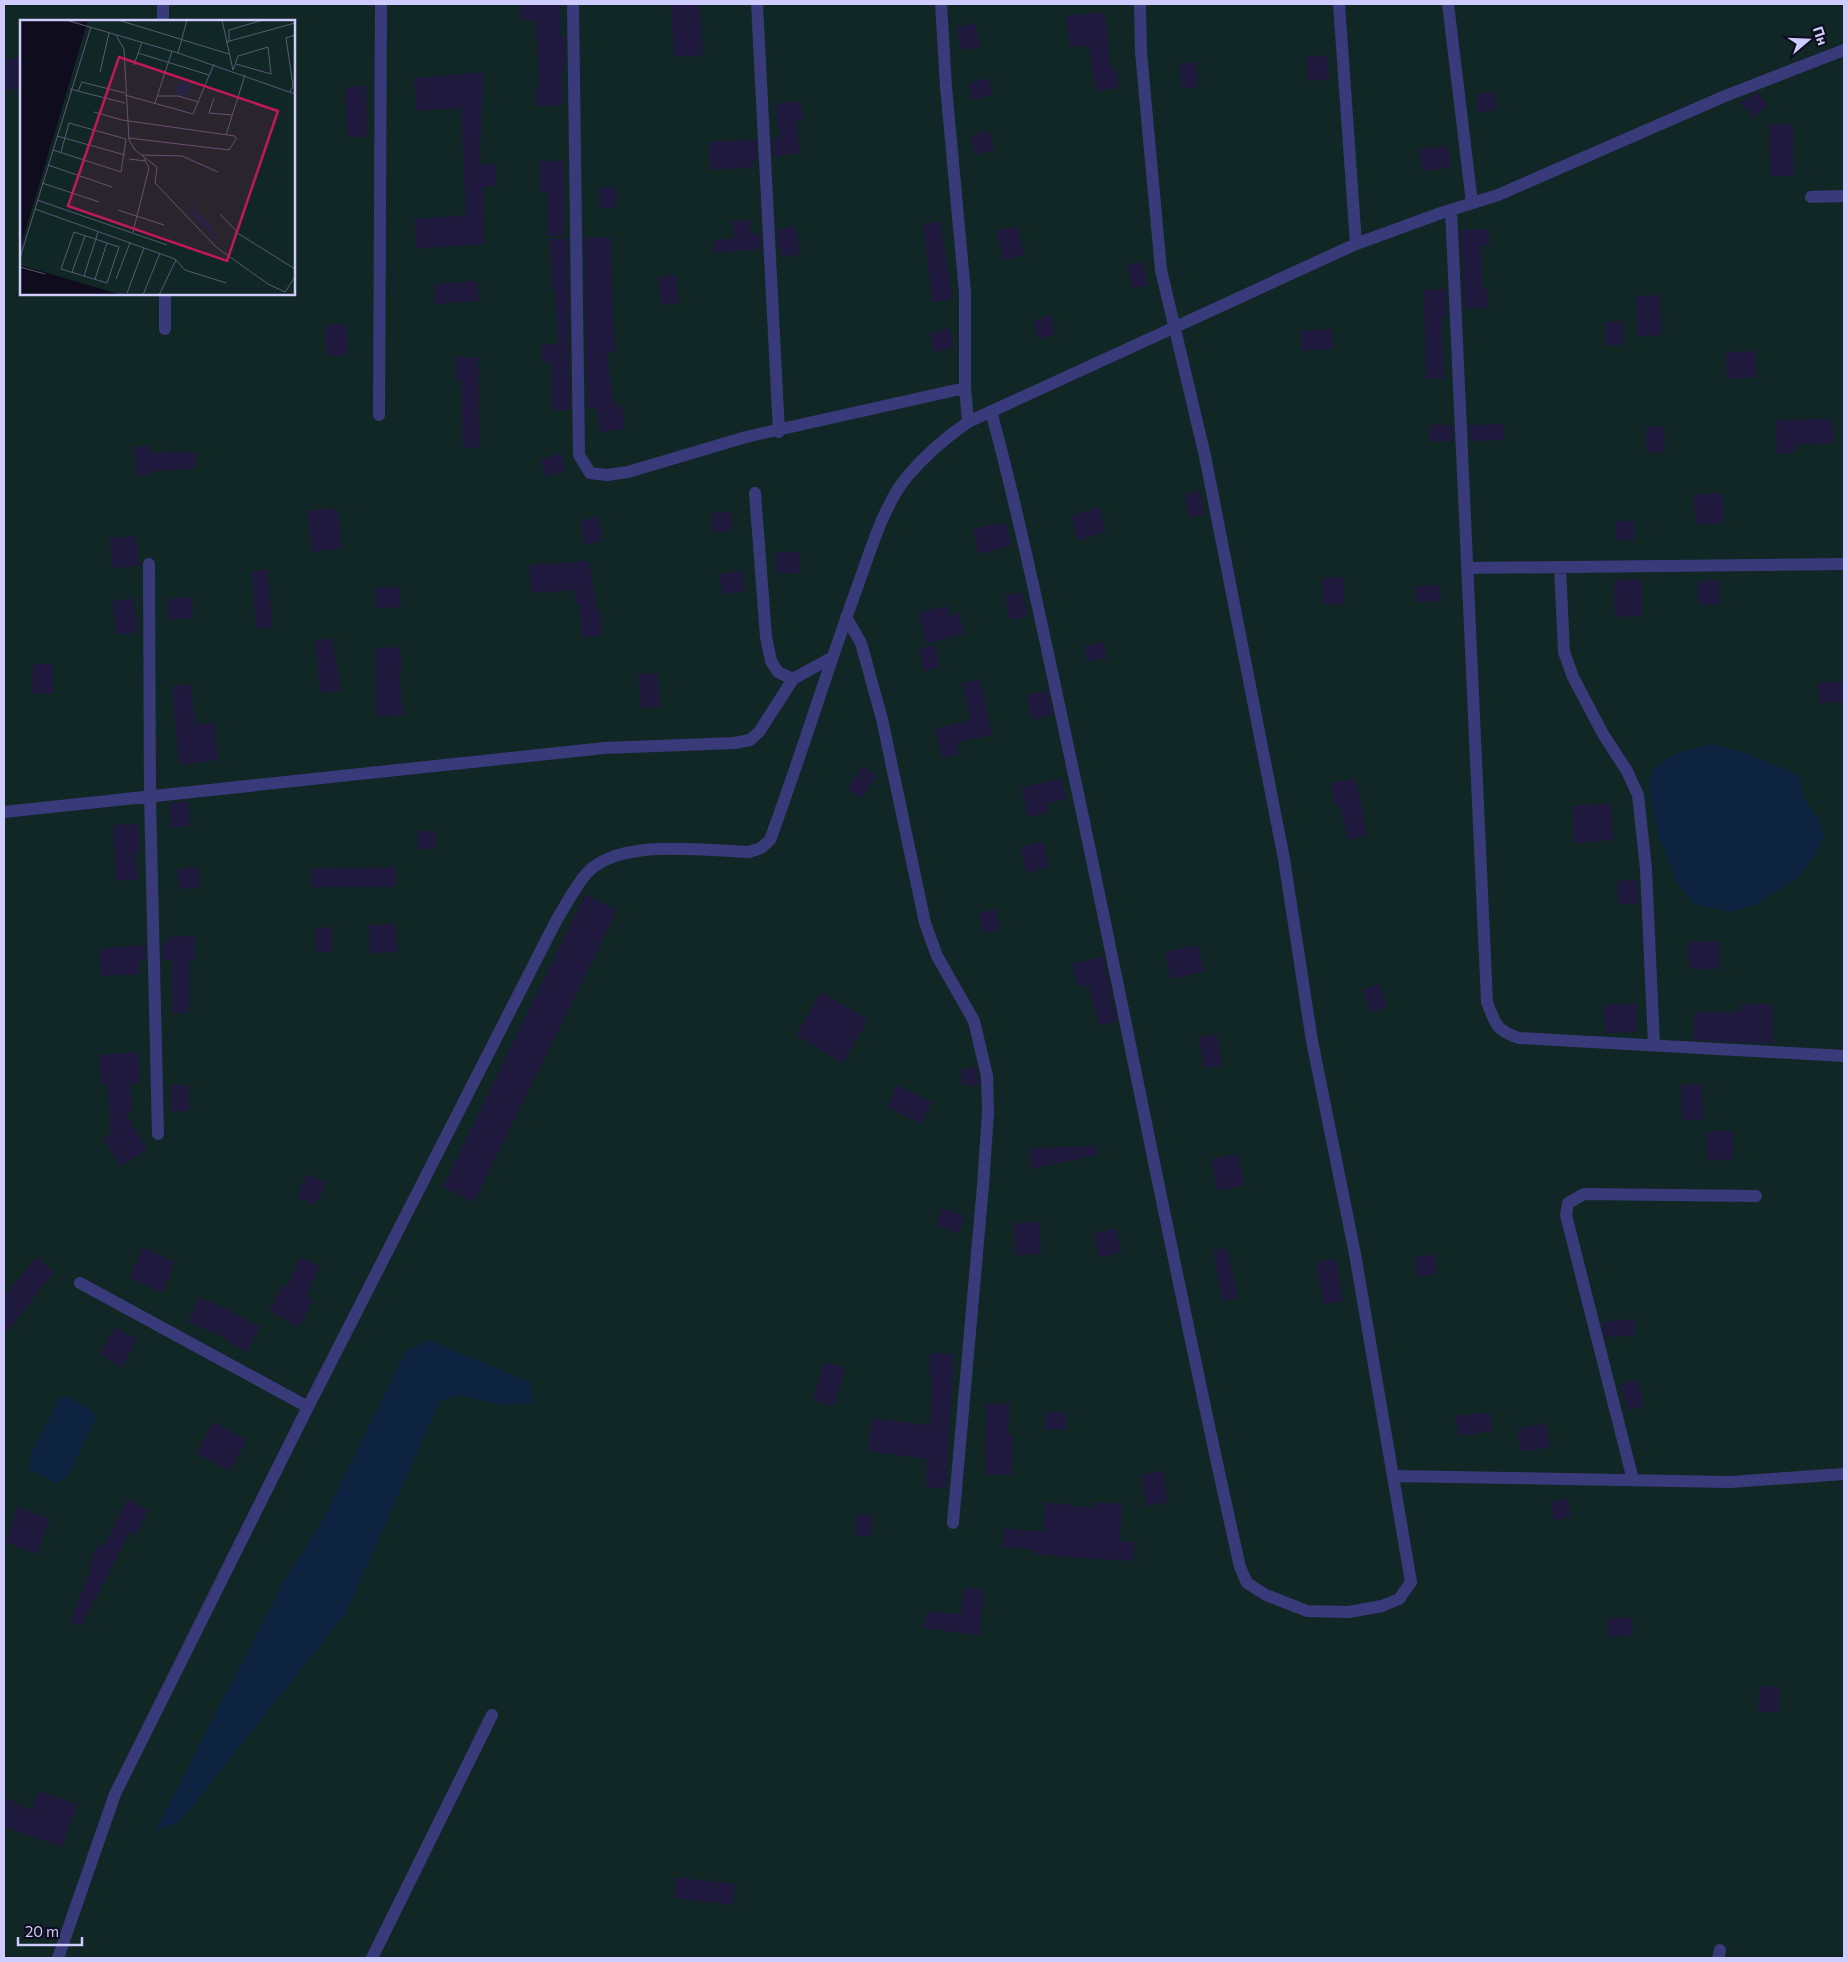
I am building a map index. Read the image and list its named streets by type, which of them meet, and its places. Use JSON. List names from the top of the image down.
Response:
{
  "scale_bar": "20 m",
  "north": "right"
}
